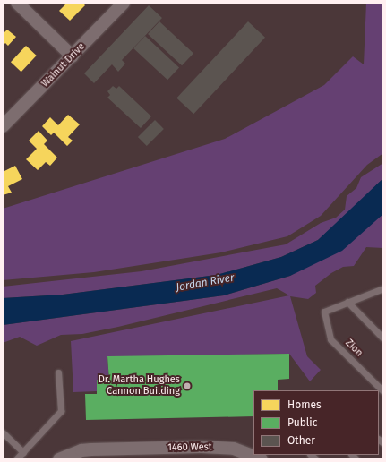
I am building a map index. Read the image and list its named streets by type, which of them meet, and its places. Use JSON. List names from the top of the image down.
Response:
{
  "streets": {
    "street": ["Walnut Drive", "1460 West"],
    "lane": ["Zion"]
  },
  "water": ["Jordan River"],
  "places": ["Dr. Martha Hughes Cannon Building"],
  "legend": ["Homes", "Public", "Other"]
}
